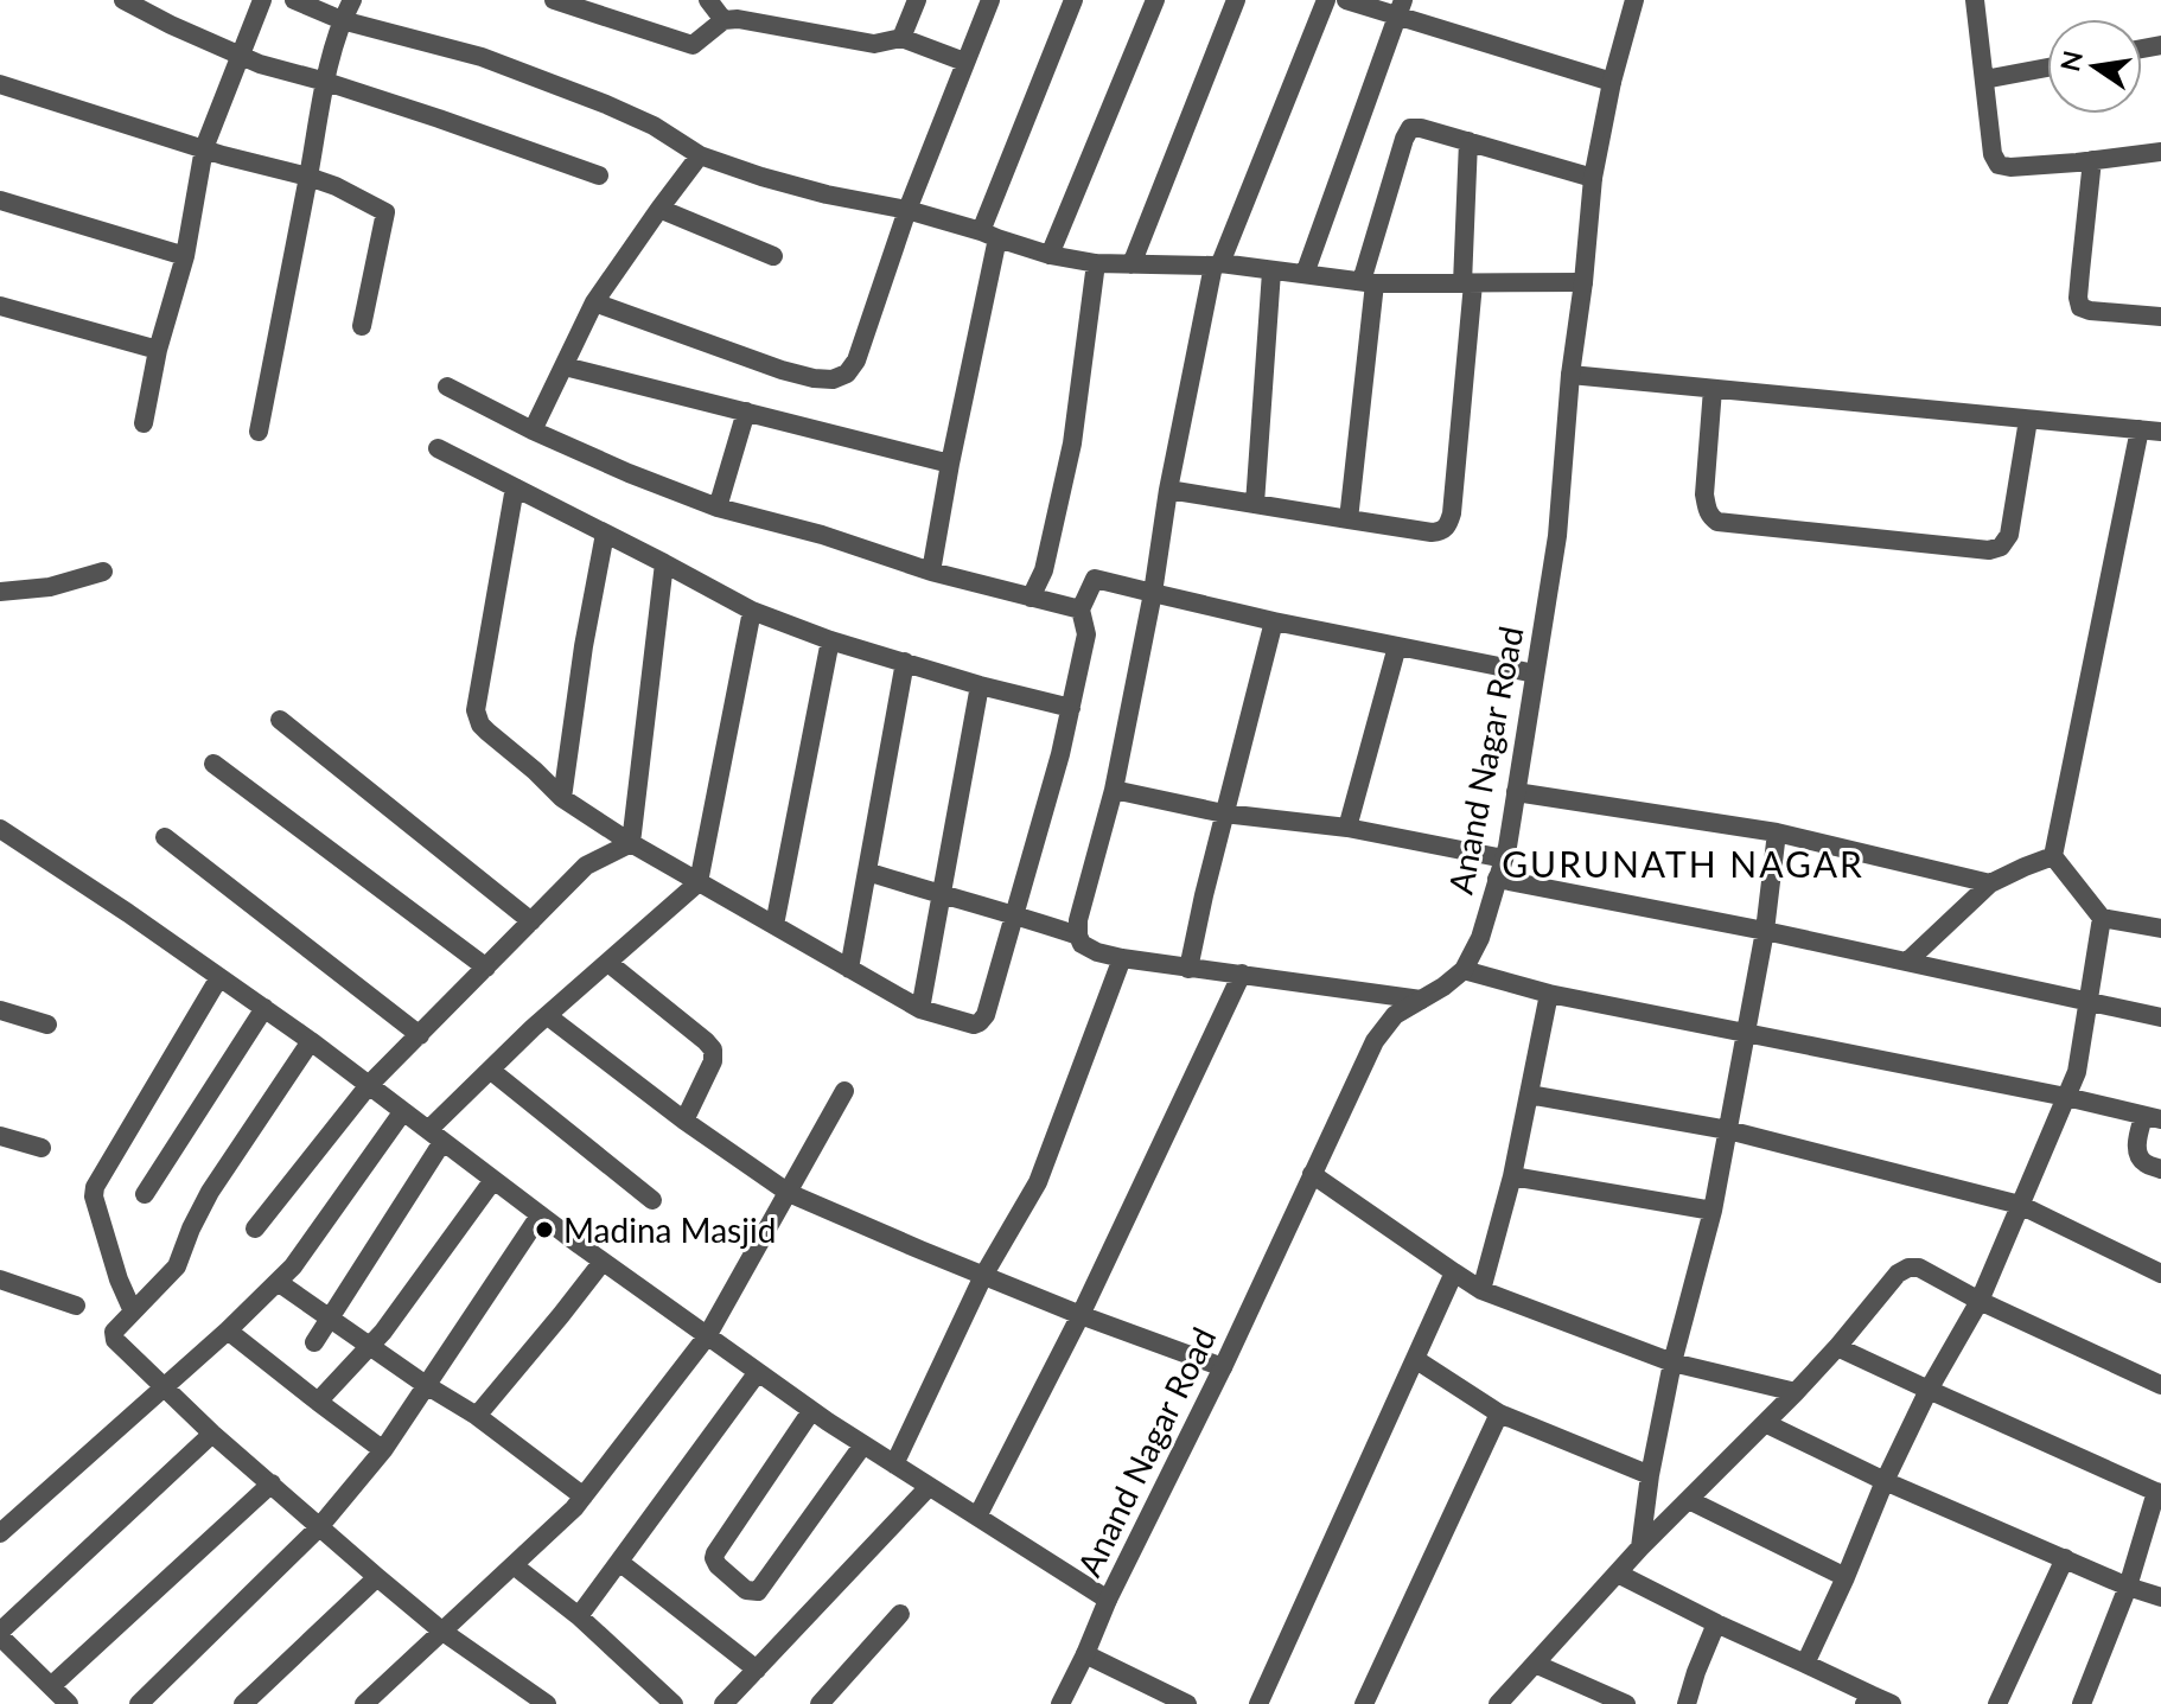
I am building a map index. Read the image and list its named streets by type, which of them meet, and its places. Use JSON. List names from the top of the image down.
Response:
{
  "streets": {
    "street": ["Anand Nagar Road"]
  },
  "districts": ["GURUNATH NAGAR"],
  "places": ["Madina Masjid"],
  "north": "left"
}
